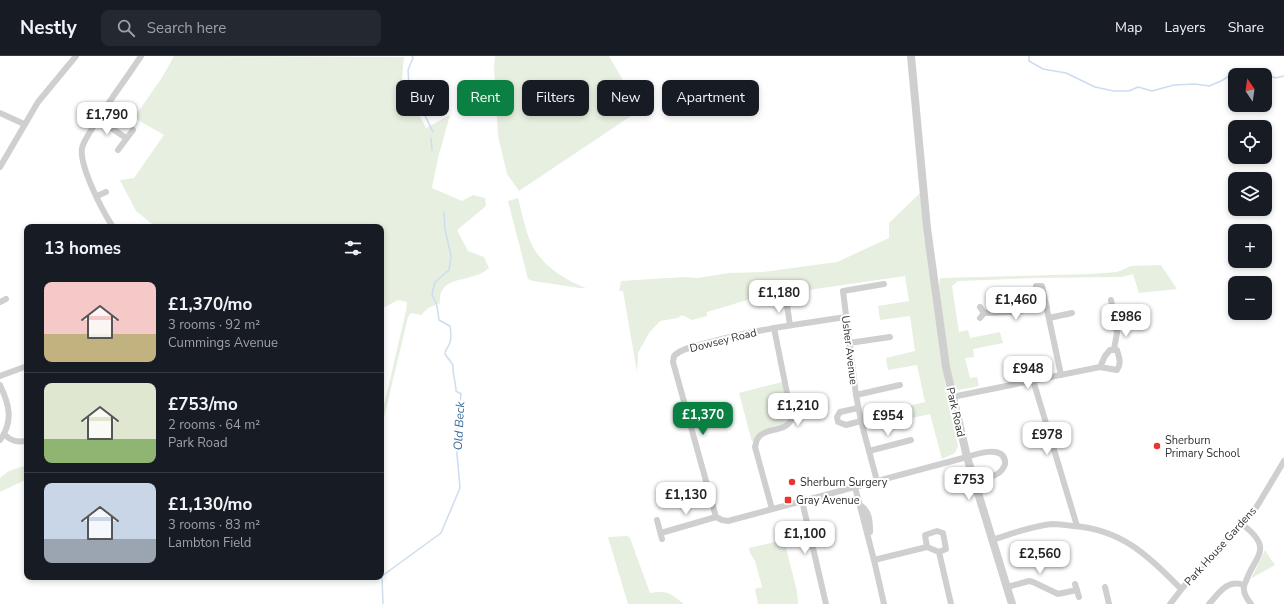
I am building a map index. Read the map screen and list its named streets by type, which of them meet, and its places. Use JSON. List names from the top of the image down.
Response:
{
  "streets": {
    "street": [
      "Dowsey Road",
      "Usher Avenue",
      "Park Road",
      "Park House Gardens"
    ]
  },
  "crossings": [
    ["Dowsey Road", "Usher Avenue"],
    ["Park Road", "Park House Gardens"]
  ],
  "water": ["Old Beck"],
  "places": {
    "other": ["Sherburn Primary School", "Sherburn Surgery"],
    "transit": ["Gray Avenue"]
  },
  "north": "top",
  "page": {
    "header": "Nestly",
    "search": "Search here",
    "nav": ["Map", "Layers", "Share"],
    "map_buttons": ["+", "−"],
    "chip": [
      "Buy",
      "Rent",
      "Filters",
      "New",
      "Apartment"
    ],
    "price": [
      "£1,790",
      "£1,180",
      "£1,460",
      "£986",
      "£948",
      "£1,210",
      "£1,370",
      "£954",
      "£978",
      "£753",
      "£1,130",
      "£1,100",
      "£2,560"
    ],
    "heading": "13 homes",
    "list": [
      {
        "name": "£1,370/mo",
        "note": "3 rooms · 92 m² · Cummings Avenue"
      },
      {
        "name": "£753/mo",
        "note": "2 rooms · 64 m² · Park Road"
      },
      {
        "name": "£1,130/mo",
        "note": "3 rooms · 83 m² · Lambton Field"
      }
    ]
  }
}
